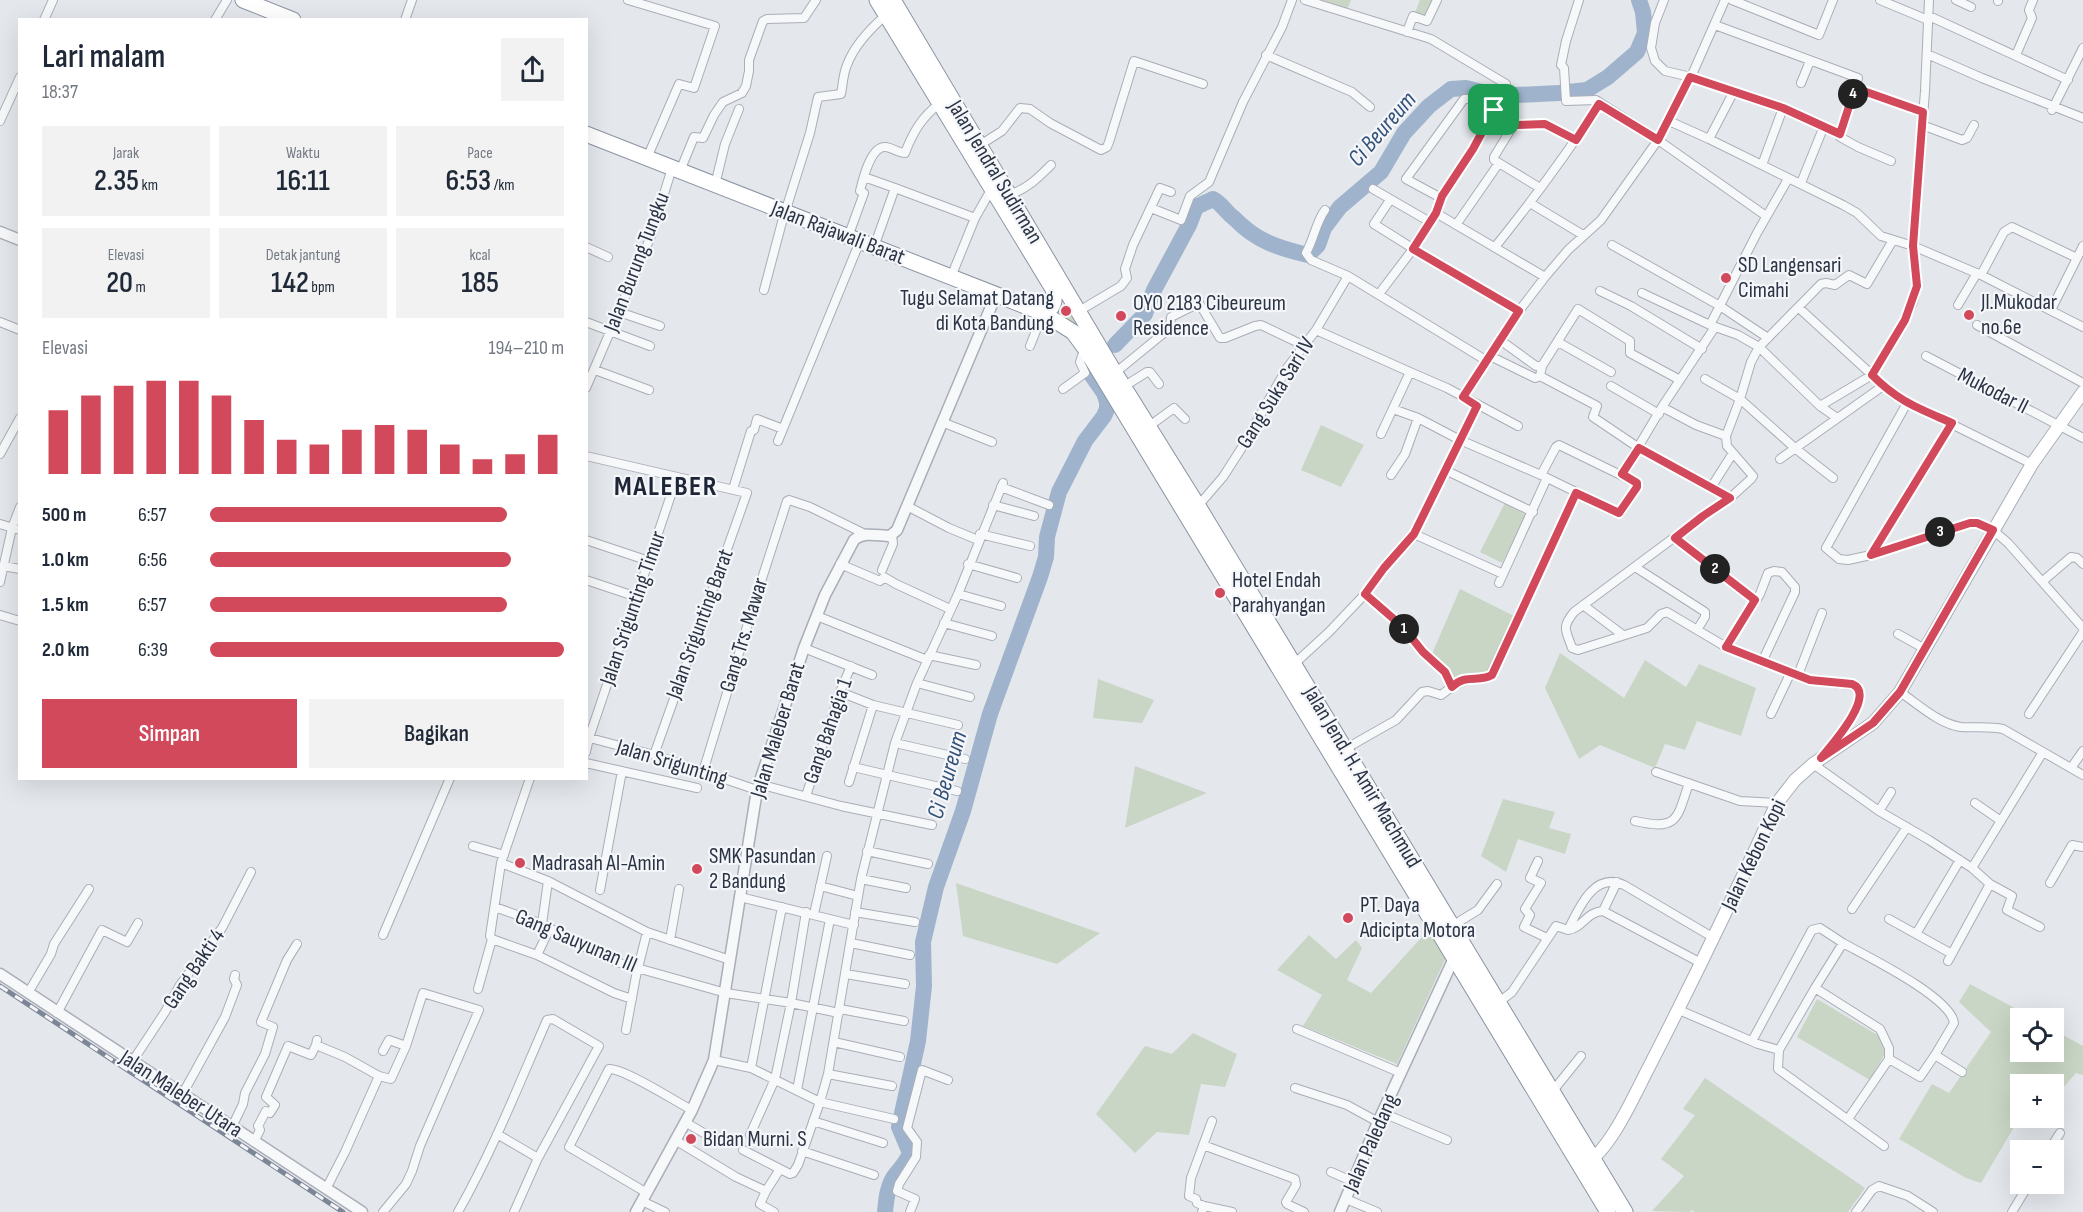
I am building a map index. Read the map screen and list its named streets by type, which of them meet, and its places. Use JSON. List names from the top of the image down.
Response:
{
  "streets": {
    "highway": ["Jalan Jendral Sudirman", "Jalan Rajawali Barat", "Jalan Jend. H. Amir Machmud"],
    "main road": ["Jalan Kebon Kopi"],
    "street": [
      "Jalan Burung Tungku",
      "Mukodar II",
      "Gang Suka Sari IV",
      "Jalan Srigunting Timur",
      "Jalan Srigunting Barat",
      "Gang Trs. Mawar",
      "Jalan Maleber Barat",
      "Gang Bahagia 1",
      "Jalan Srigunting",
      "Gang Sauyunan III",
      "Gang Bakti 4",
      "Jalan Maleber Utara",
      "Jalan Paledang"
    ]
  },
  "crossings": [
    ["Jalan Jendral Sudirman", "Jalan Rajawali Barat"],
    ["Jalan Jendral Sudirman", "Jalan Jend. H. Amir Machmud"],
    ["Jalan Rajawali Barat", "Jalan Burung Tungku"],
    ["Jalan Rajawali Barat", "Jalan Jend. H. Amir Machmud"],
    ["Mukodar II", "Jalan Kebon Kopi"],
    ["Gang Suka Sari IV", "Jalan Jend. H. Amir Machmud"],
    ["Jalan Srigunting Timur", "Jalan Srigunting"],
    ["Jalan Srigunting Barat", "Jalan Srigunting"],
    ["Gang Trs. Mawar", "Jalan Maleber Barat"],
    ["Gang Trs. Mawar", "Jalan Srigunting"],
    ["Jalan Maleber Barat", "Jalan Srigunting"],
    ["Jalan Maleber Barat", "Gang Sauyunan III"],
    ["Gang Bahagia 1", "Jalan Srigunting"],
    ["Jalan Jend. H. Amir Machmud", "Jalan Kebon Kopi"],
    ["Jalan Jend. H. Amir Machmud", "Jalan Paledang"],
    ["Gang Bakti 4", "Jalan Maleber Utara"]
  ],
  "districts": ["MALEBER"],
  "water": ["Ci Beureum"],
  "places": [
    "SD Langensari Cimahi",
    "Tugu Selamat Datang di Kota Bandung",
    "Jl.Mukodar no.6e",
    "OYO 2183 Cibeureum Residence",
    "Hotel Endah Parahyangan",
    "Madrasah Al-Amin",
    "SMK Pasundan 2 Bandung",
    "PT. Daya Adicipta Motora",
    "Bidan Murni. S"
  ],
  "page": {
    "heading": ["Lari malam", "18:37"],
    "pins": [
      "4",
      "3",
      "2",
      "1"
    ],
    "stats": [
      ["Jarak", "2.35 km"],
      ["Waktu", "16:11"],
      ["Pace", "6:53 /km"],
      ["Elevasi", "20 m"],
      ["Detak jantung", "142 bpm"],
      ["kcal", "185"]
    ],
    "chart": ["Elevasi", "194–210 m"],
    "list": [
      {
        "name": "500 m",
        "note": "6:57"
      },
      {
        "name": "1.0 km",
        "note": "6:56"
      },
      {
        "name": "1.5 km",
        "note": "6:57"
      },
      {
        "name": "2.0 km",
        "note": "6:39"
      }
    ],
    "buttons": ["Simpan", "Bagikan"],
    "map_buttons": ["+", "−"]
  }
}
